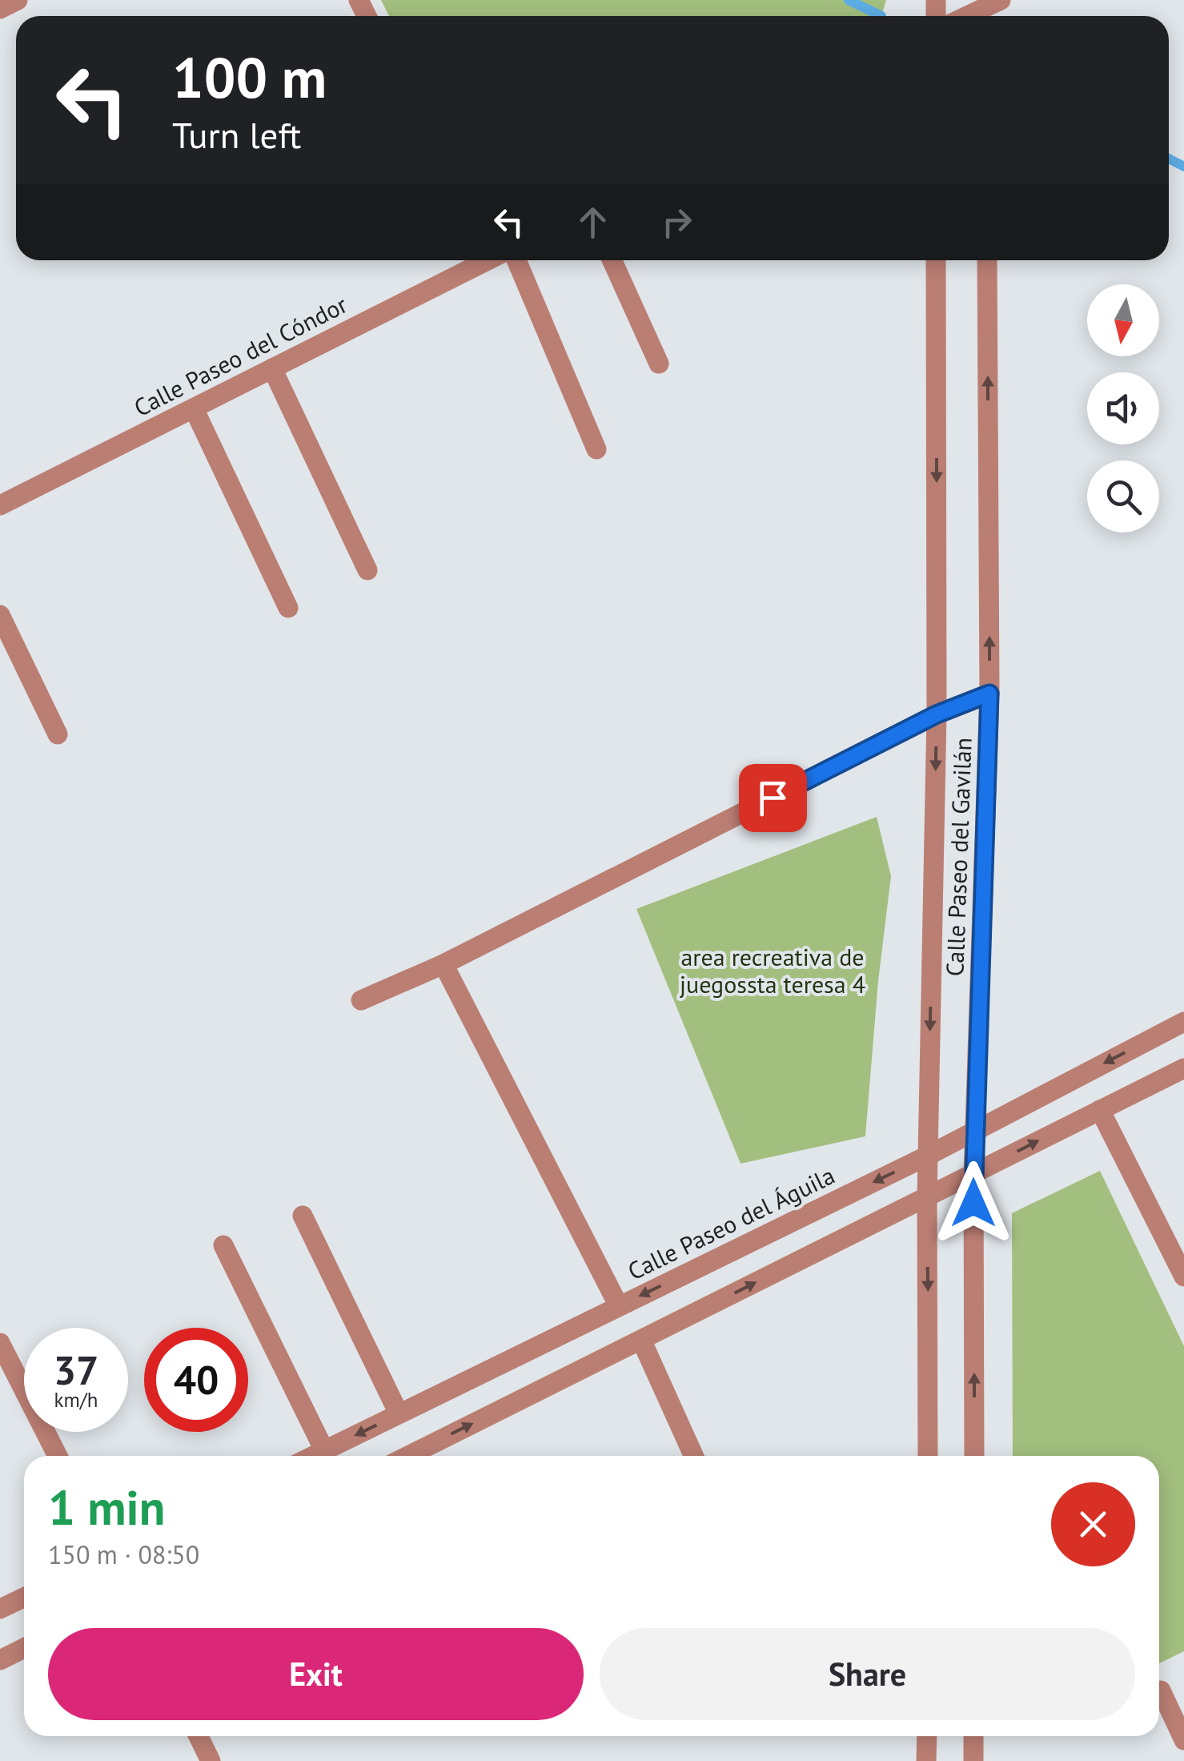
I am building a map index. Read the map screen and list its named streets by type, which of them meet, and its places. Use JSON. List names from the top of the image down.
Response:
{
  "streets": {
    "street": ["Calle Paseo del Cóndor", "Calle Paseo del Gavilán", "Calle Paseo del Águila"]
  },
  "crossings": [
    ["Calle Paseo del Gavilán", "Calle Paseo del Águila"]
  ],
  "parks": ["area recreativa de juegossta teresa 4"],
  "north": "bottom",
  "page": {
    "turn": ["100 m", "Turn left"],
    "speed": "37 km/h",
    "limit": "40",
    "heading": ["1 min", "150 m · 08:50"],
    "buttons": ["Exit", "Share"]
  }
}
